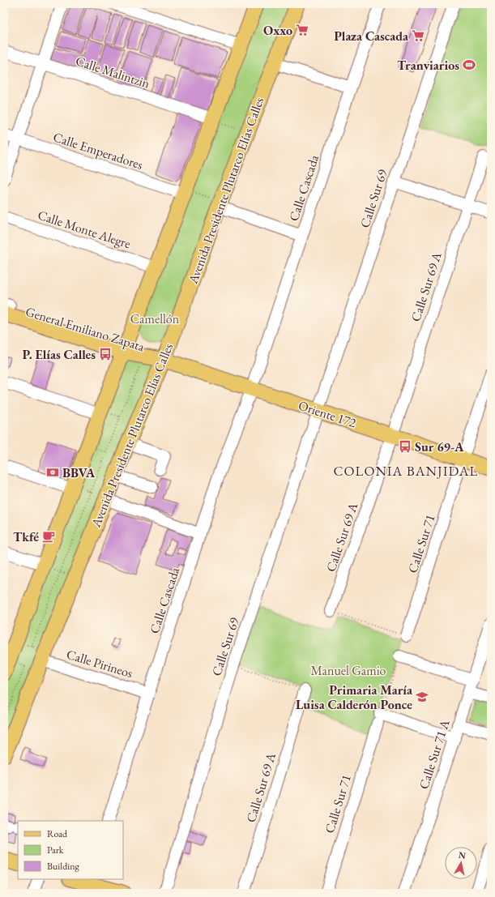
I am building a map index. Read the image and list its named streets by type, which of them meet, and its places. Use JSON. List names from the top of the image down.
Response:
{
  "streets": {
    "main road": ["Avenida Presidente Plutarco Elías Calles", "General Emiliano Zapata", "Oriente 172"],
    "street": [
      "Calle Malintzin",
      "Calle Emperadores",
      "Calle Cascada",
      "Calle Sur 69",
      "Calle Monte Alegre",
      "Calle Sur 69 A",
      "Calle Sur 71",
      "Calle Pirineos",
      "Calle Sur 71 A"
    ]
  },
  "crossings": [
    ["Calle Cascada", "Oriente 172"],
    ["Calle Cascada", "Calle Pirineos"],
    ["Avenida Presidente Plutarco Elías Calles", "General Emiliano Zapata"],
    ["Avenida Presidente Plutarco Elías Calles", "Oriente 172"],
    ["Avenida Presidente Plutarco Elías Calles", "Calle Pirineos"],
    ["Calle Sur 69", "Oriente 172"],
    ["Calle Sur 69 A", "Oriente 172"],
    ["General Emiliano Zapata", "Oriente 172"],
    ["Oriente 172", "Calle Sur 71"]
  ],
  "districts": ["COLONIA BANJIDAL"],
  "parks": ["Camellón", "Manuel Gamio"],
  "places": {
    "supermarket": ["Oxxo", "Plaza Cascada"],
    "sports": ["Tranviarios"],
    "bus stop": ["P. Elías Calles", "Sur 69-A"],
    "bank": ["BBVA"],
    "cafe": ["Tkfé"],
    "school or university": ["Primaria María Luisa Calderón Ponce"]
  },
  "legend": ["Road", "Park", "Building"],
  "north": "top"
}
